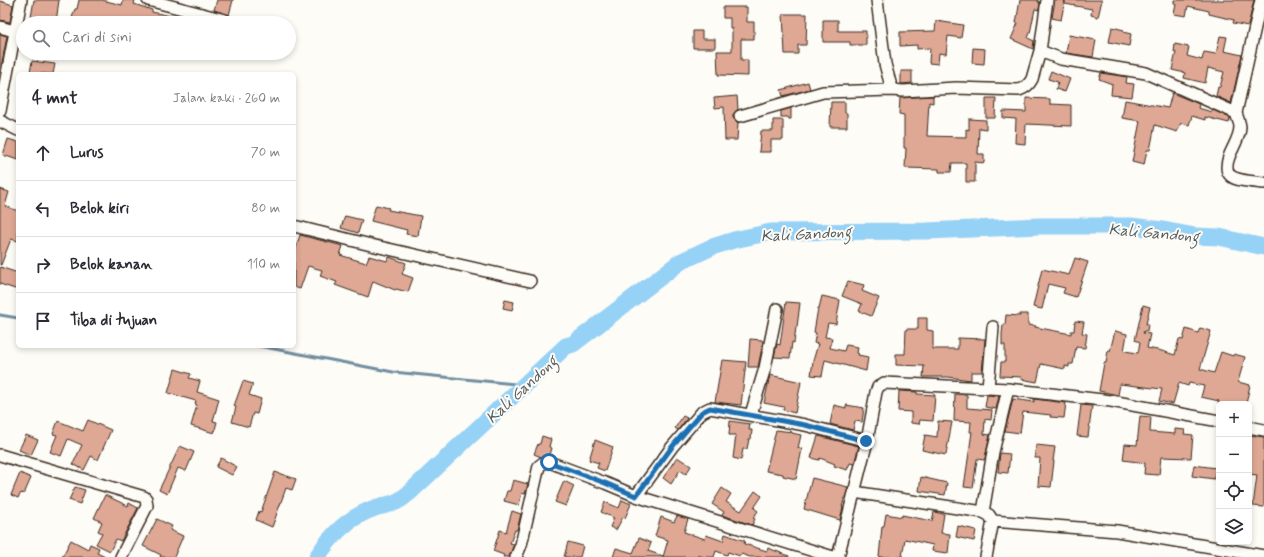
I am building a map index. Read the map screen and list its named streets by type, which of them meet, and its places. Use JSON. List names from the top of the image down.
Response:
{
  "water": ["Kali Gandong"],
  "page": {
    "search": "Cari di sini",
    "heading": ["4 mnt", "Jalan kaki · 260 m"],
    "list": [
      ["Lurus", "70 m"],
      ["Belok kiri", "80 m"],
      ["Belok kanan", "110 m"],
      "Tiba di tujuan"
    ],
    "map_buttons": ["+", "−"]
  }
}
